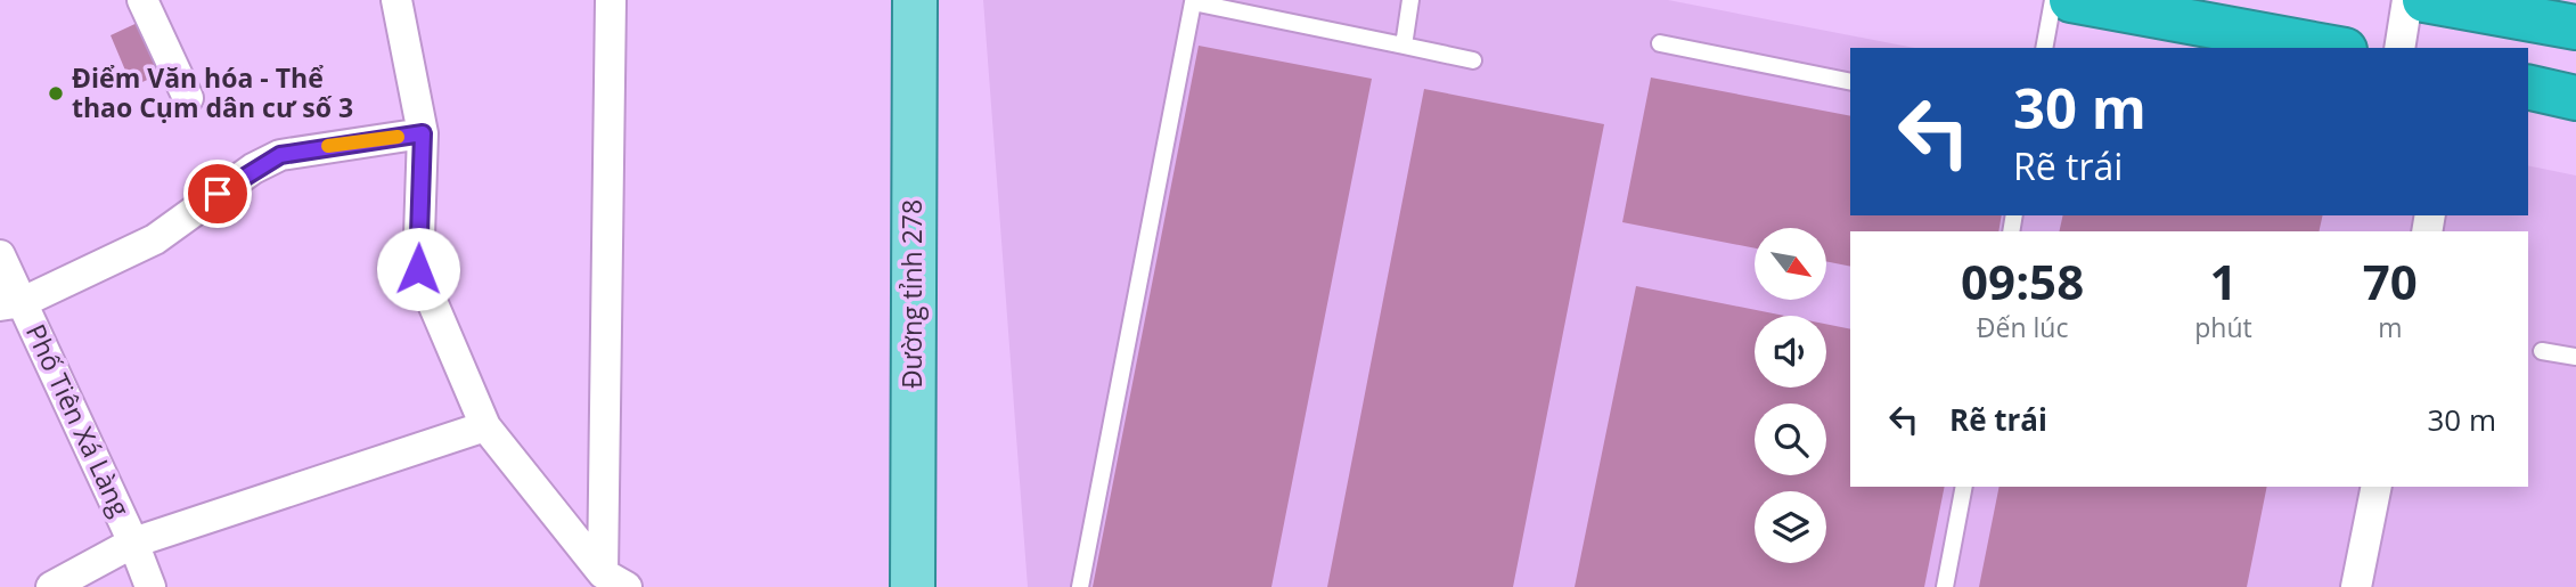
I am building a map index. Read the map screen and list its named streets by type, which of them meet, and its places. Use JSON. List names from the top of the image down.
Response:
{
  "streets": {
    "main road": ["Đường tỉnh 278"],
    "street": ["Phố Tiên Xá Làng"]
  },
  "places": ["Điểm Văn hóa - Thể thao Cụm dân cư số 3"],
  "north": "bottom right",
  "page": {
    "turn": ["30 m", "Rẽ trái"],
    "eta": [
      "09:58",
      "Đến lúc",
      "1",
      "phút",
      "70",
      "m"
    ],
    "list": [
      {
        "name": "Rẽ trái",
        "value": "30 m"
      }
    ]
  }
}
